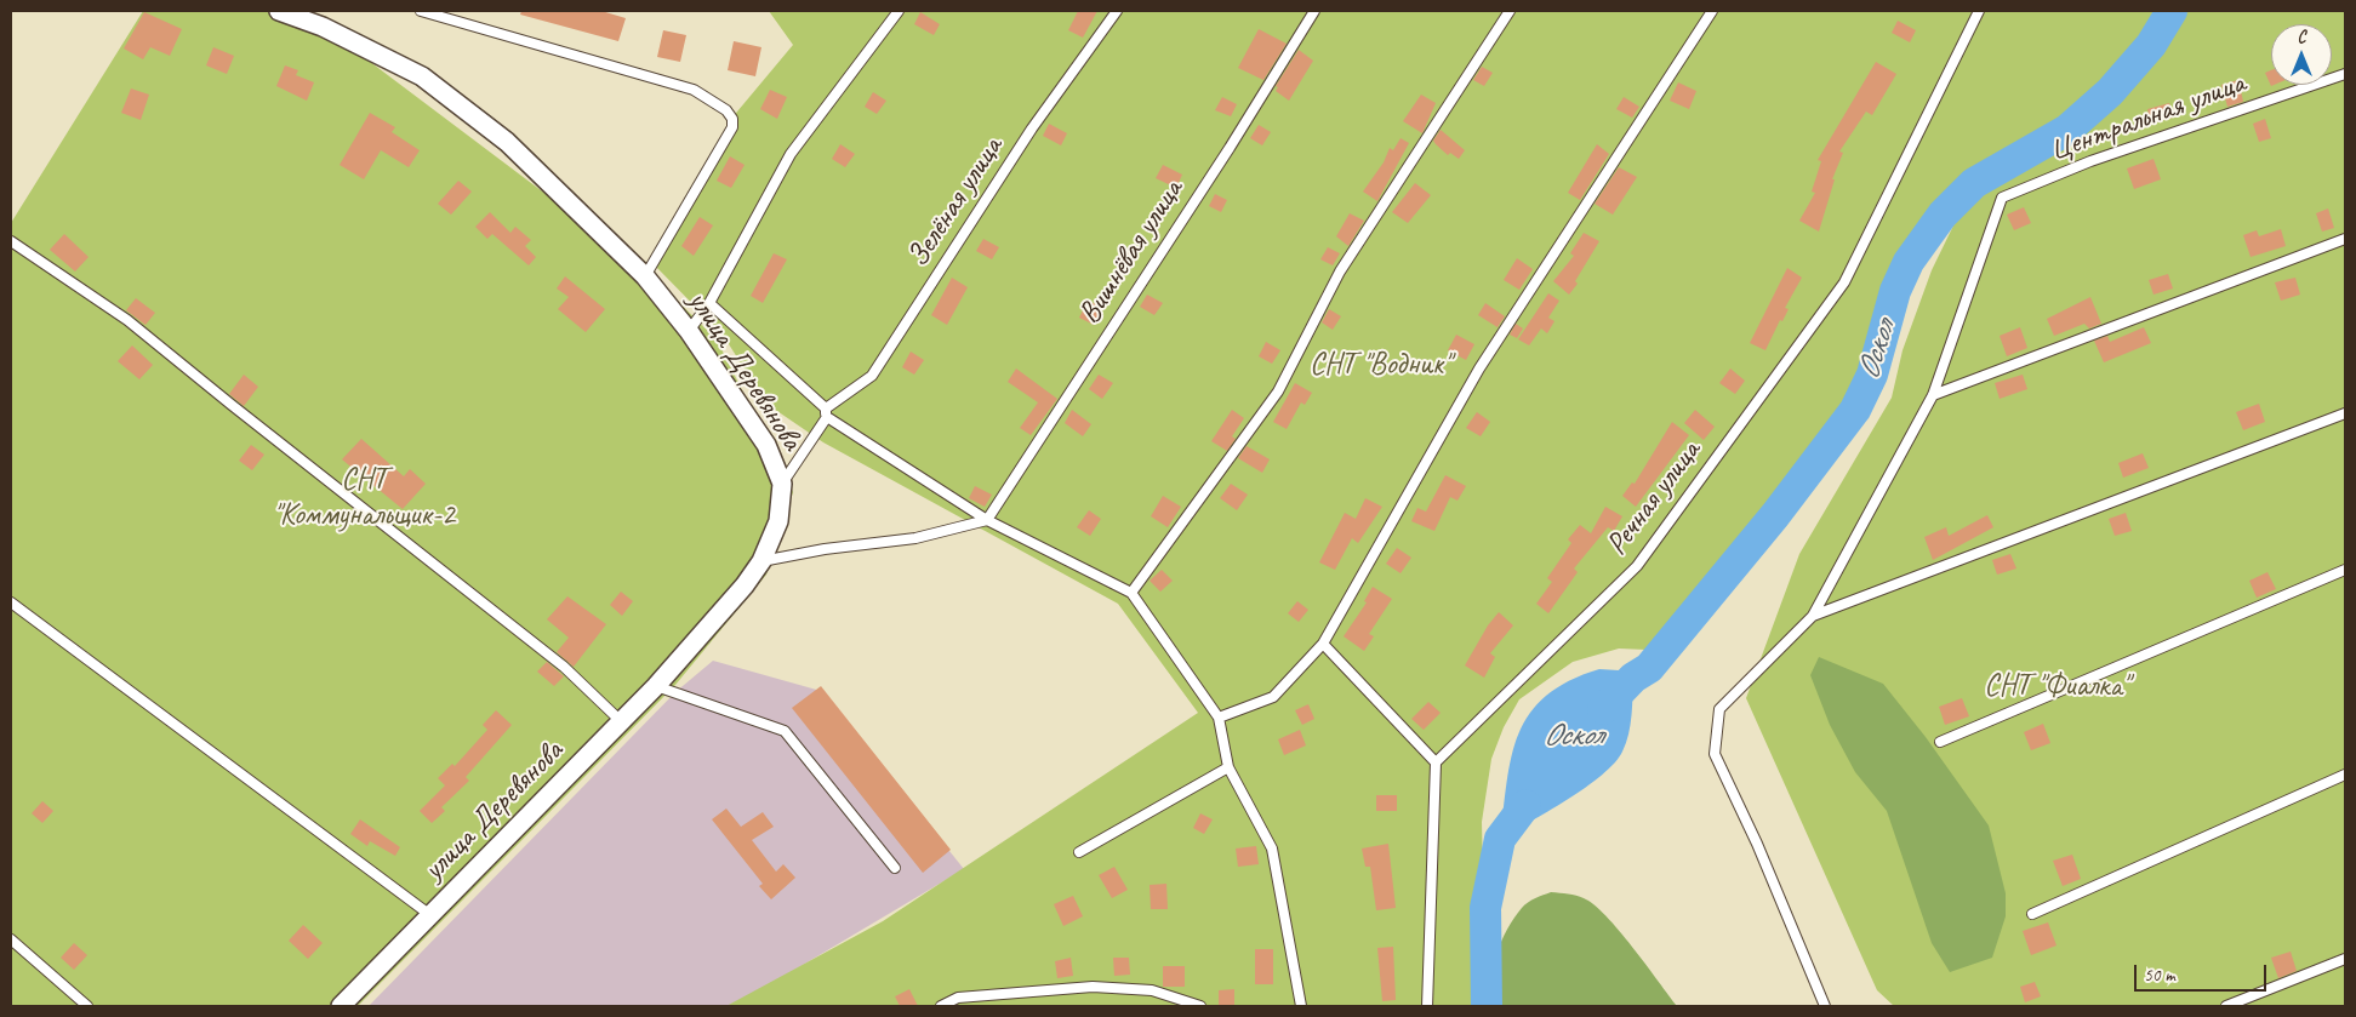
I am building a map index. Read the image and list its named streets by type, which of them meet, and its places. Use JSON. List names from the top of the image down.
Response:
{
  "streets": {
    "street": ["улица Деревянова"],
    "lane": [
      "Центральная улица",
      "Зелёная улица",
      "Вишнёвая улица",
      "Речная улица"
    ]
  },
  "water": ["Оскол"],
  "parks": ["СНТ \"Водник\"", "СНТ \"Коммунальщик-2", "СНТ \"Фиалка\""],
  "scale_bar": "50 m",
  "north": "top"
}
